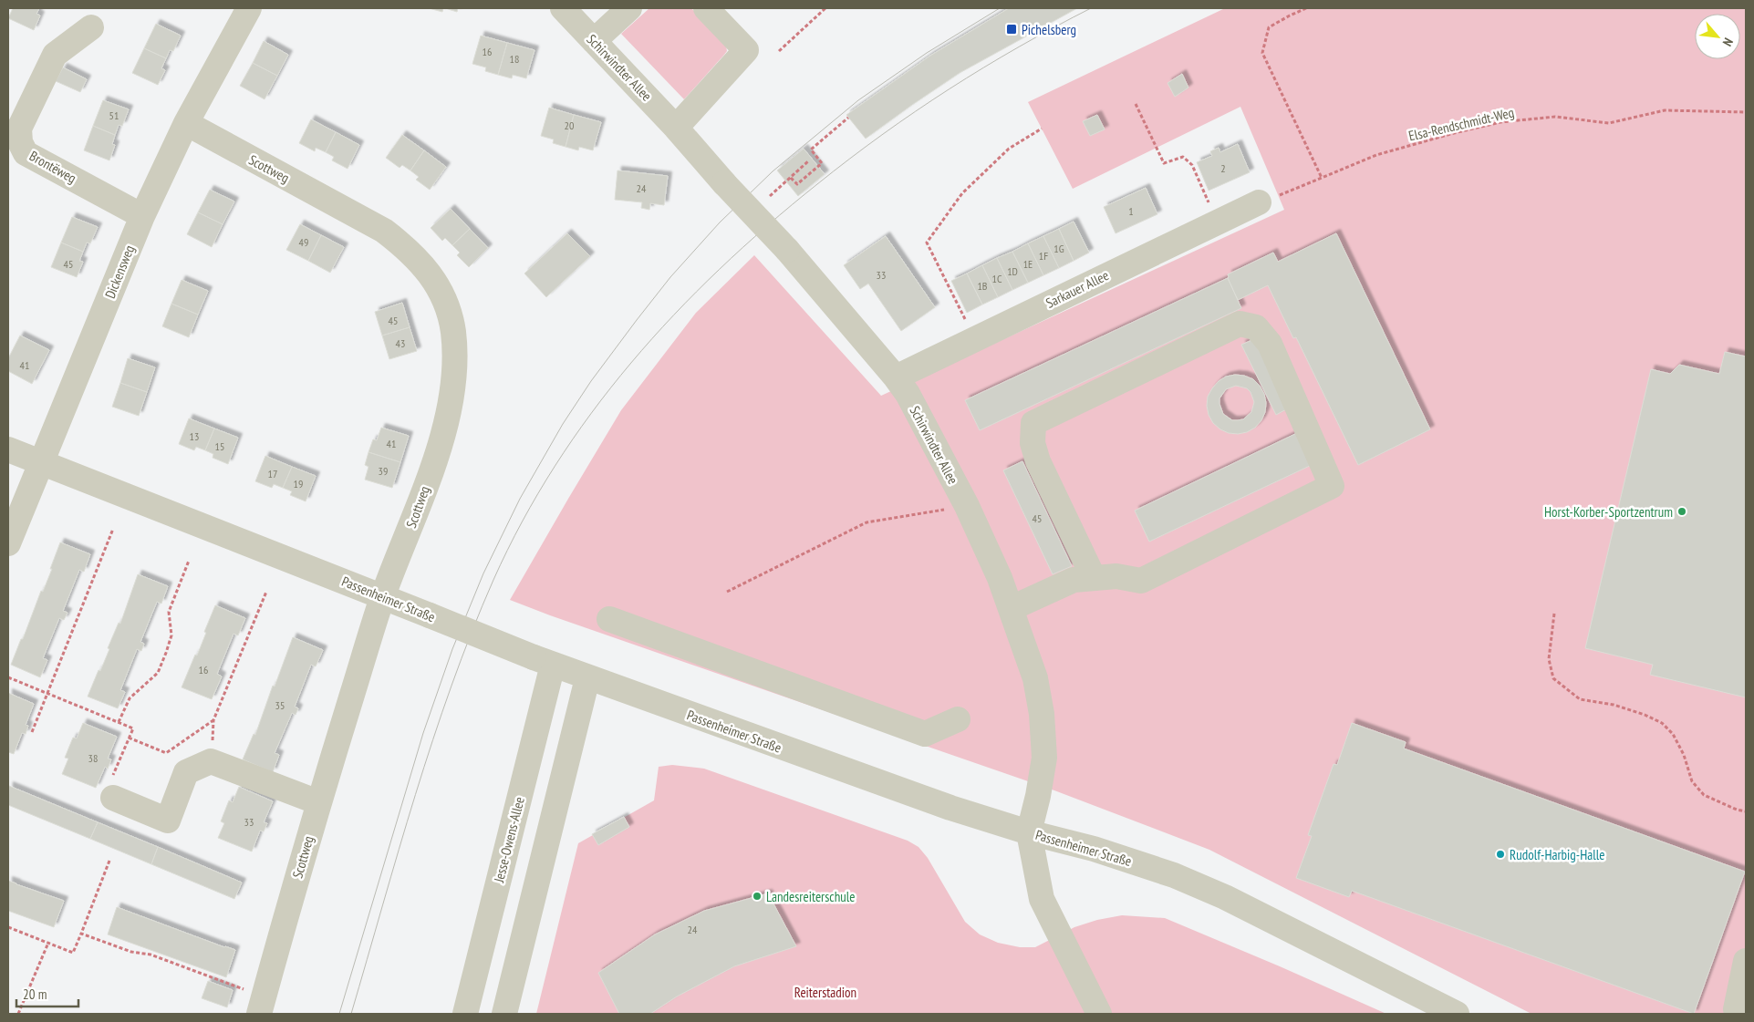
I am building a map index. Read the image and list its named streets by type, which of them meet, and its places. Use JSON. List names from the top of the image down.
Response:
{
  "streets": {
    "street": [
      "Schirwindter Allee",
      "Brontëweg",
      "Scottweg",
      "Dickensweg",
      "Sarkauer Allee",
      "Passenheimer Straße",
      "Jesse-Owens-Allee"
    ],
    "path": ["Elsa-Rendschmidt-Weg"]
  },
  "crossings": [
    ["Schirwindter Allee", "Sarkauer Allee"],
    ["Schirwindter Allee", "Passenheimer Straße"],
    ["Elsa-Rendschmidt-Weg", "Sarkauer Allee"],
    ["Brontëweg", "Dickensweg"],
    ["Scottweg", "Dickensweg"],
    ["Scottweg", "Passenheimer Straße"],
    ["Dickensweg", "Passenheimer Straße"],
    ["Passenheimer Straße", "Jesse-Owens-Allee"]
  ],
  "parks": ["Reiterstadion"],
  "places": {
    "transit": ["Pichelsberg"],
    "other": ["Horst-Korber-Sportzentrum", "Rudolf-Harbig-Halle", "Landesreiterschule"]
  },
  "house_numbers": [
    "16",
    "18",
    "51",
    "20",
    "2",
    "24",
    "1",
    "49",
    "1G",
    "1F",
    "45",
    "1E",
    "1D",
    "33",
    "1C",
    "1B",
    "45",
    "43",
    "41",
    "13",
    "41",
    "15",
    "39",
    "17",
    "19",
    "45",
    "16",
    "35",
    "38",
    "33",
    "24"
  ],
  "scale_bar": "20 m",
  "north": "bottom right"
}
